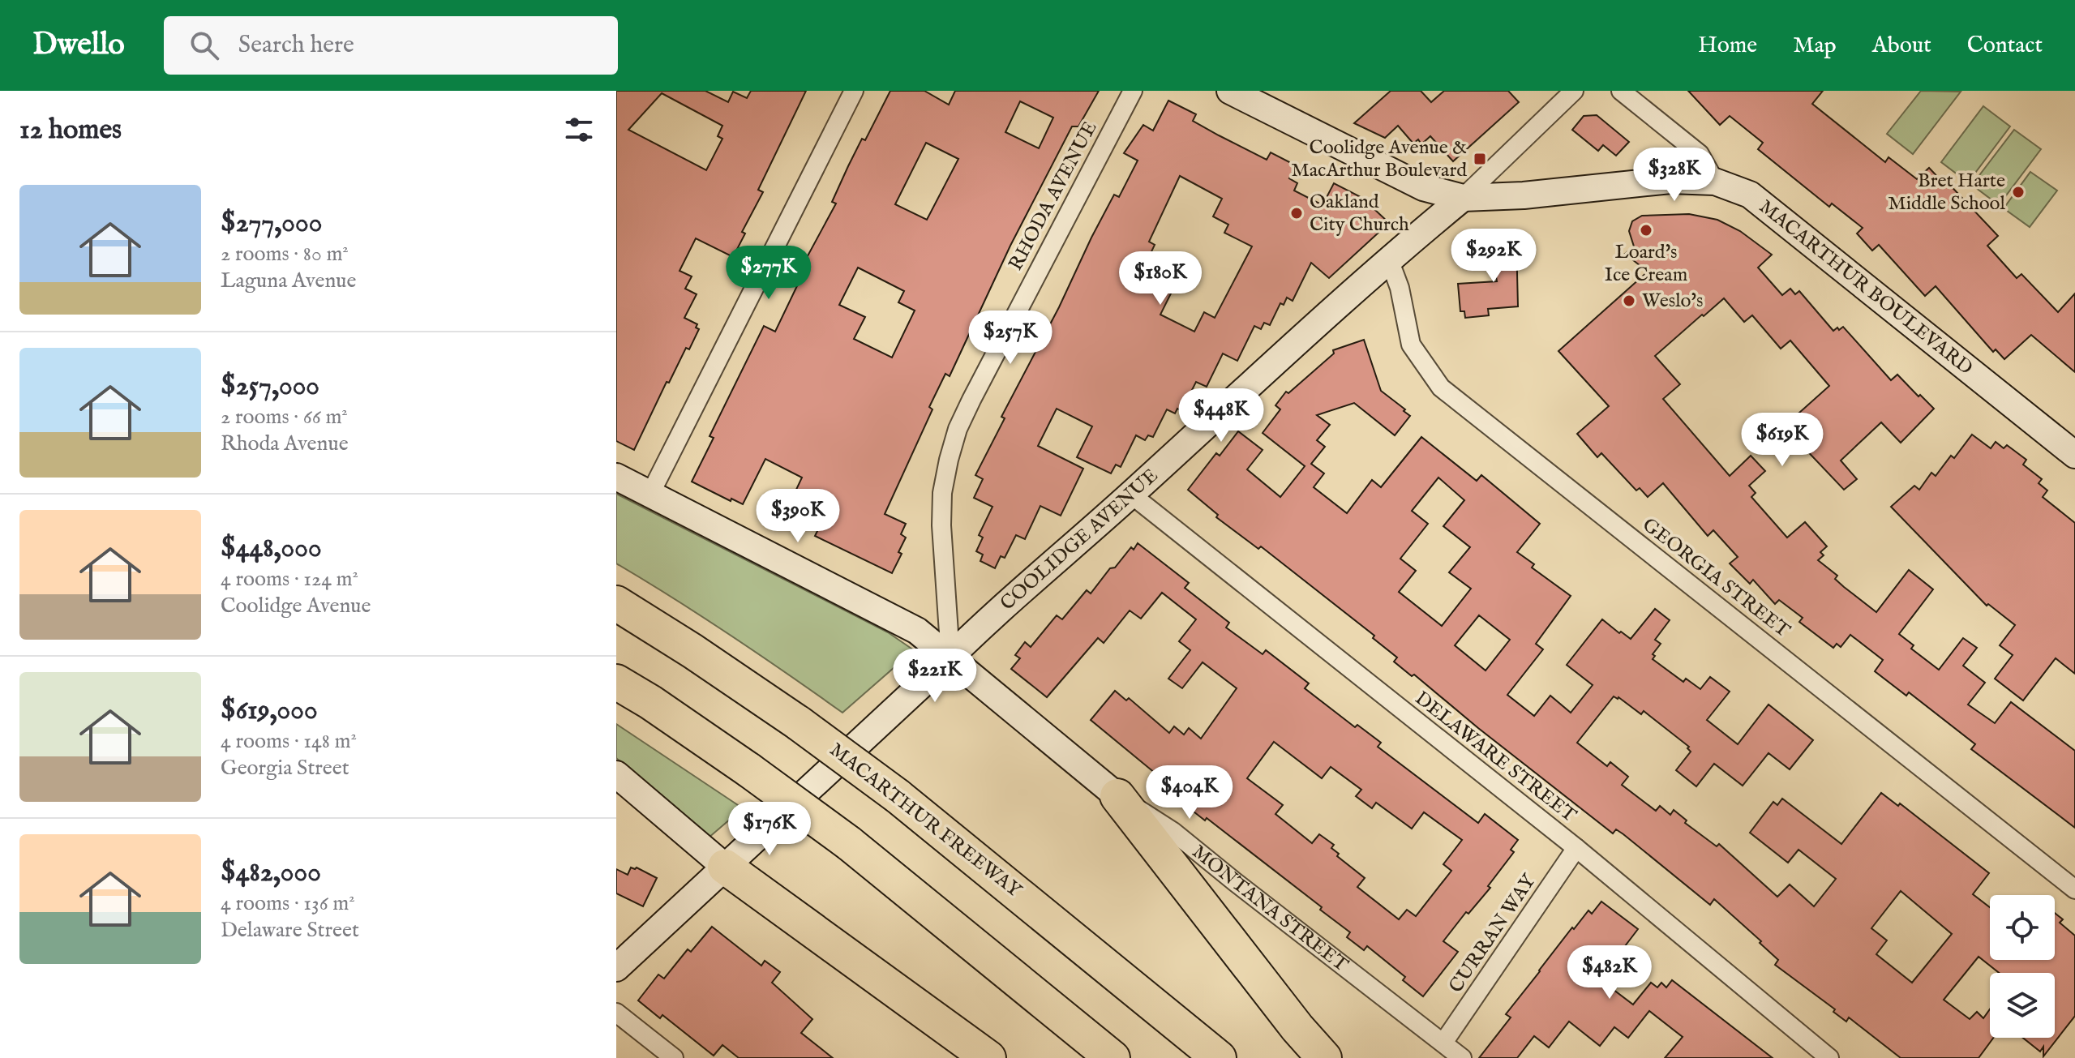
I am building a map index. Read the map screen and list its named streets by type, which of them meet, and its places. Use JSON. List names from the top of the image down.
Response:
{
  "streets": {
    "highway": ["MACARTHUR FREEWAY"],
    "street": [
      "RHODA AVENUE",
      "MACARTHUR BOULEVARD",
      "COOLIDGE AVENUE",
      "GEORGIA STREET",
      "DELAWARE STREET",
      "MONTANA STREET",
      "CURRAN WAY"
    ]
  },
  "crossings": [
    ["RHODA AVENUE", "COOLIDGE AVENUE"],
    ["RHODA AVENUE", "MONTANA STREET"],
    ["MACARTHUR BOULEVARD", "COOLIDGE AVENUE"],
    ["COOLIDGE AVENUE", "GEORGIA STREET"],
    ["COOLIDGE AVENUE", "DELAWARE STREET"],
    ["COOLIDGE AVENUE", "MONTANA STREET"],
    ["DELAWARE STREET", "CURRAN WAY"],
    ["MONTANA STREET", "CURRAN WAY"]
  ],
  "places": {
    "transit": ["Coolidge Avenue & MacArthur Boulevard"],
    "other": [
      "Bret Harte Middle School",
      "Oakland City Church",
      "Loard's Ice Cream",
      "Weslo's"
    ]
  },
  "page": {
    "header": "Dwello",
    "search": "Search here",
    "nav": [
      "Home",
      "Map",
      "About",
      "Contact"
    ],
    "heading": "12 homes",
    "price": [
      "$328K",
      "$292K",
      "$277K",
      "$180K",
      "$257K",
      "$448K",
      "$619K",
      "$390K",
      "$221K",
      "$404K",
      "$176K",
      "$482K"
    ],
    "list": [
      {
        "name": "$277,000",
        "note": "2 rooms · 80 m² · Laguna Avenue"
      },
      {
        "name": "$257,000",
        "note": "2 rooms · 66 m² · Rhoda Avenue"
      },
      {
        "name": "$448,000",
        "note": "4 rooms · 124 m² · Coolidge Avenue"
      },
      {
        "name": "$619,000",
        "note": "4 rooms · 148 m² · Georgia Street"
      },
      {
        "name": "$482,000",
        "note": "4 rooms · 136 m² · Delaware Street"
      }
    ]
  }
}
